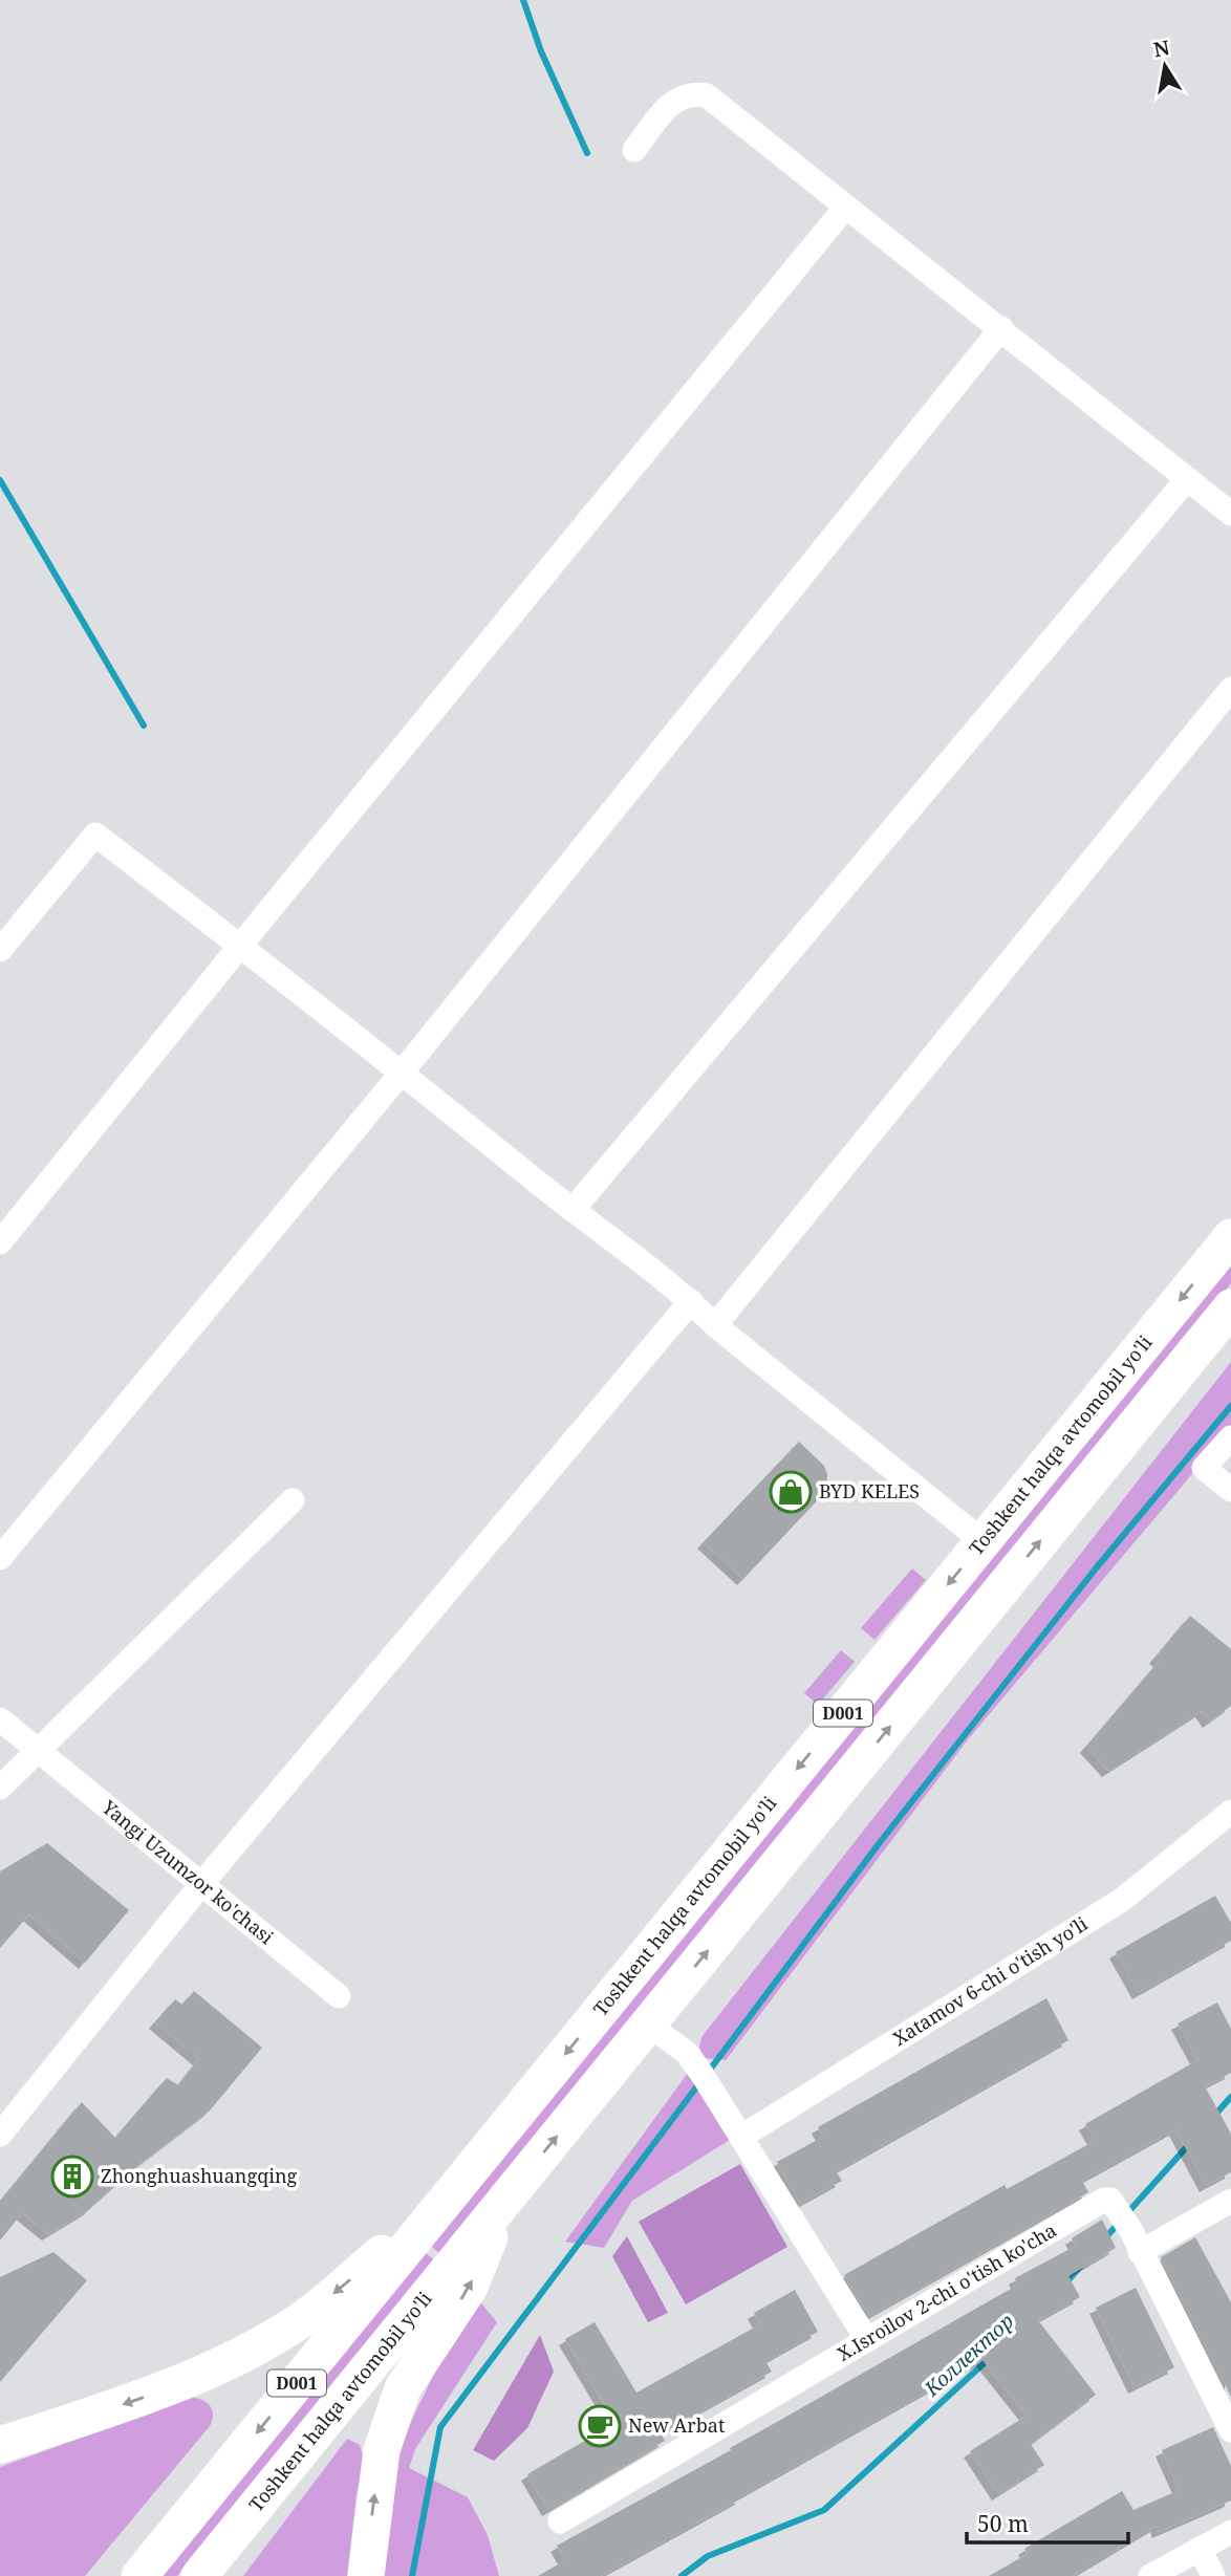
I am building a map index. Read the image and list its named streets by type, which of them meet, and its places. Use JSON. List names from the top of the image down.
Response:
{
  "streets": {
    "highway": ["Toshkent halqa avtomobil yo'li", "D001"],
    "street": ["Yangi Uzumzor ko'chasi", "Xatamov 6-chi o'tish yo'li", "X.Isroilov 2-chi o'tish ko'cha"]
  },
  "water": ["Коллектор"],
  "places": {
    "shop": ["BYD KELES"],
    "building": ["Zhonghuashuangqing"],
    "cafe": ["New Arbat"]
  },
  "scale_bar": "50 m",
  "north": "top"
}
